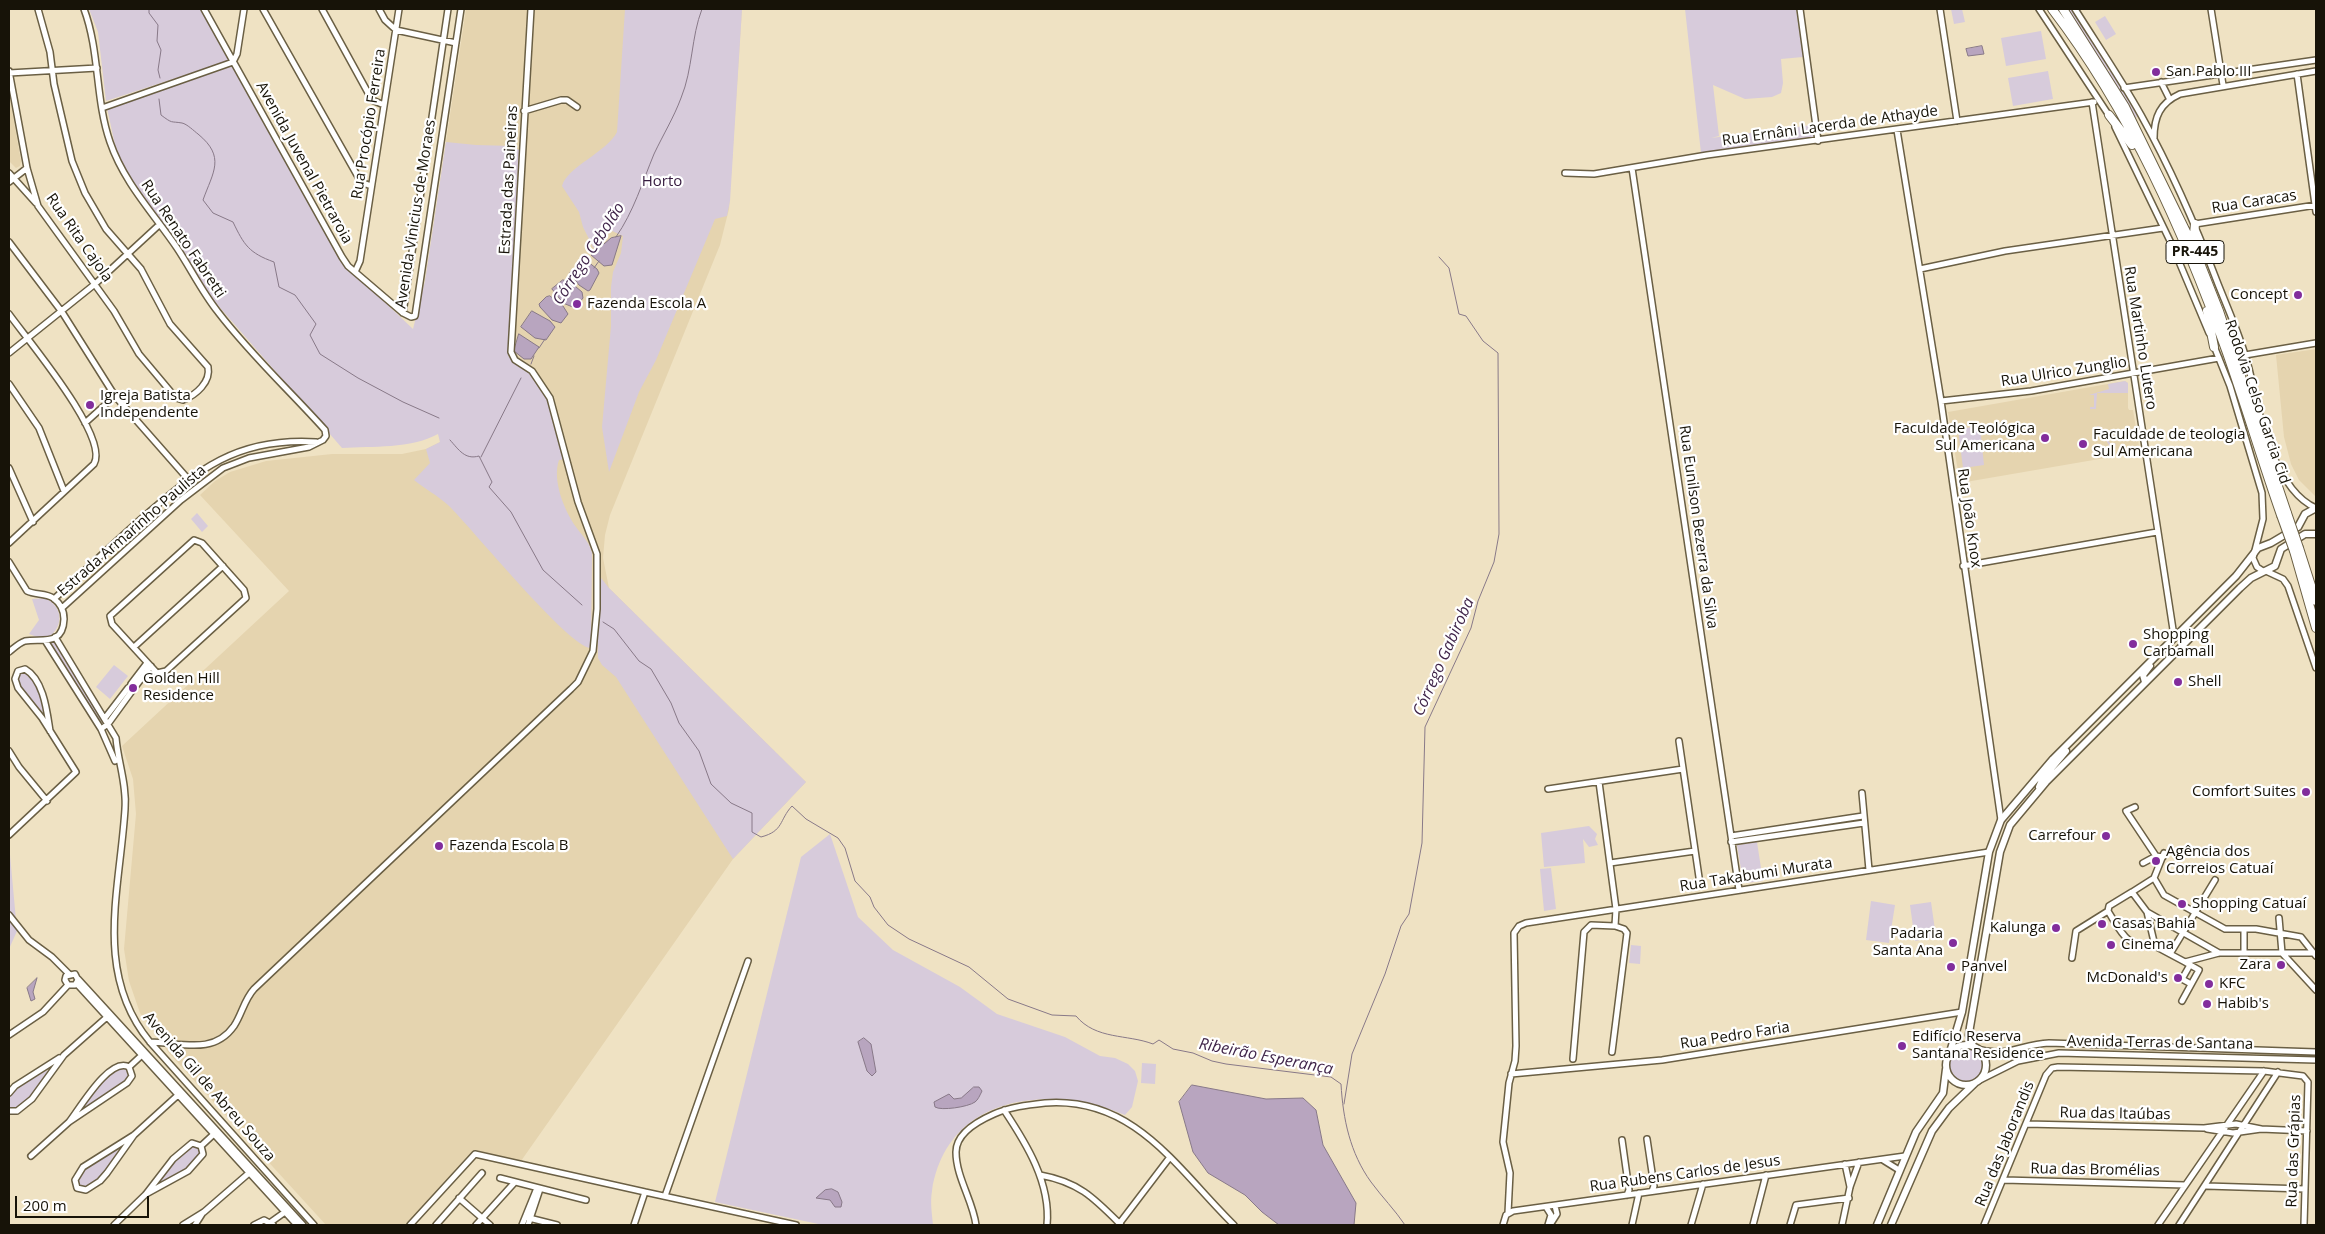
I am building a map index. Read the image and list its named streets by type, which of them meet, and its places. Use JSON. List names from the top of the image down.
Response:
{
  "streets": {
    "highway": ["PR-445", "Rodovia Celso Garcia Cid"],
    "street": [
      "Rua Procópio Ferreira",
      "Rua Ernâni Lacerda de Athayde",
      "Avenida Juvenal Pietraroia",
      "Estrada das Paineiras",
      "Rua Caracas",
      "Avenida Vinicius de Moraes",
      "Rua Rita Cajola",
      "Rua Renato Fabretti",
      "Rua Martinho Lutero",
      "Rua Ulrico Zunglio",
      "Rua João Knox",
      "Rua Eunilson Bezerra da Silva",
      "Estrada Armarinho Paulista",
      "Rua Takabumi Murata",
      "Rua Pedro Faria",
      "Avenida Terras de Santana",
      "Avenida Gil de Abreu Souza",
      "Rua das Itaúbas",
      "Rua das Jaborandis",
      "Rua das Grápias",
      "Rua das Bromélias",
      "Rua Rubens Carlos de Jesus"
    ]
  },
  "crossings": [
    ["Rua Procópio Ferreira", "Avenida Juvenal Pietraroia"],
    ["Rua Ernâni Lacerda de Athayde", "Rua Martinho Lutero"],
    ["Rua Ernâni Lacerda de Athayde", "Rodovia Celso Garcia Cid"],
    ["Rua Ernâni Lacerda de Athayde", "Rua João Knox"],
    ["Rua Ernâni Lacerda de Athayde", "Rua Eunilson Bezerra da Silva"],
    ["Avenida Juvenal Pietraroia", "Avenida Vinicius de Moraes"],
    ["Estrada das Paineiras", "Avenida Gil de Abreu Souza"],
    ["Rua Caracas", "PR-445"],
    ["Rua Renato Fabretti", "Estrada Armarinho Paulista"],
    ["Rua Martinho Lutero", "Rua Ulrico Zunglio"],
    ["Rua Ulrico Zunglio", "Rodovia Celso Garcia Cid"],
    ["Rua Ulrico Zunglio", "Rua João Knox"],
    ["Rua Eunilson Bezerra da Silva", "Rua Takabumi Murata"],
    ["Rua Takabumi Murata", "Rua Pedro Faria"],
    ["Rua das Itaúbas", "Rua das Jaborandis"],
    ["Rua das Itaúbas", "Rua das Grápias"],
    ["Rua das Jaborandis", "Rua das Bromélias"]
  ],
  "water": ["Córrego Cebolão", "Córrego Gabiroba", "Ribeirão Esperança"],
  "parks": ["Horto"],
  "places": [
    "San Pablo III",
    "Concept",
    "Fazenda Escola A",
    "Igreja Batista Independente",
    "Faculdade Teológica Sul Americana",
    "Faculdade de teologia Sul Americana",
    "Shopping Carbamall",
    "Shell",
    "Golden Hill Residence",
    "Comfort Suites",
    "Carrefour",
    "Fazenda Escola B",
    "Agência dos Correios Catuaí",
    "Shopping Catuaí",
    "Casas Bahia",
    "Kalunga",
    "Padaria Santa Ana",
    "Cinema",
    "Zara",
    "Panvel",
    "McDonald's",
    "KFC",
    "Habib's",
    "Edifício Reserva Santana Residence"
  ],
  "scale_bar": "200 m"
}
